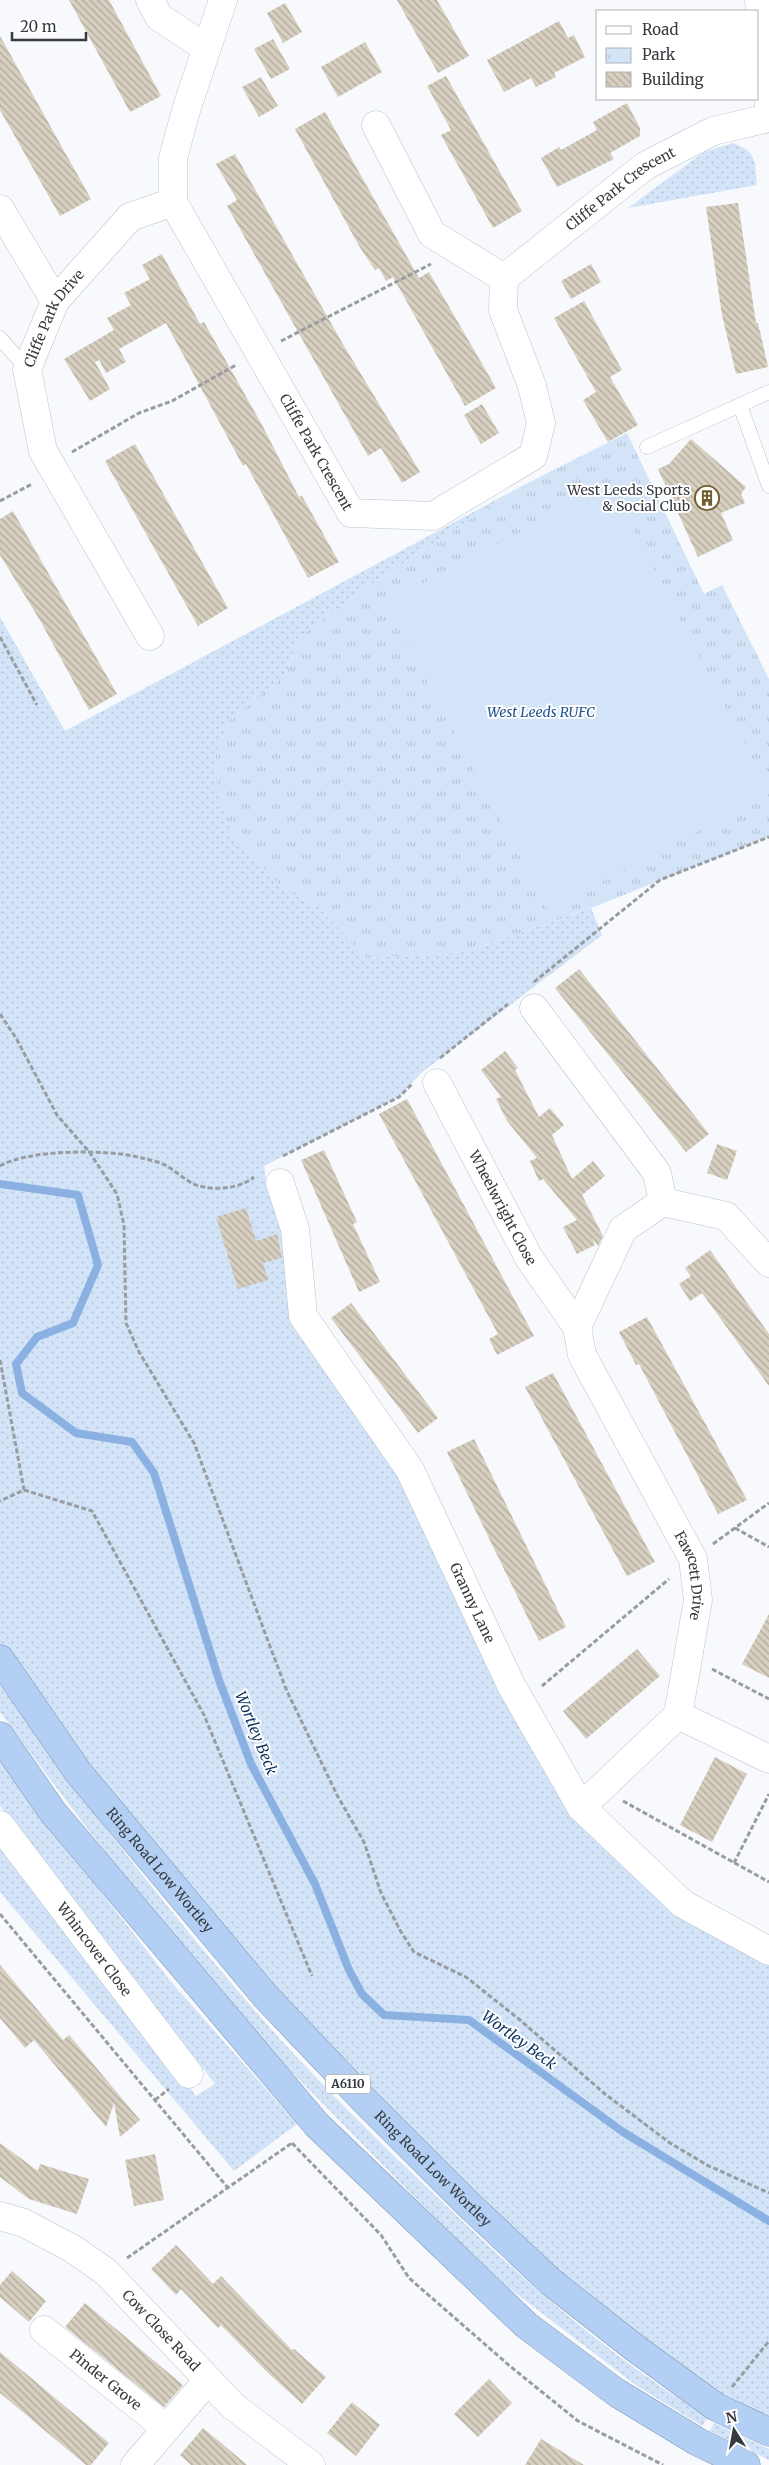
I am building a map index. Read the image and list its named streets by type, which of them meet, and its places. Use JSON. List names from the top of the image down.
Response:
{
  "streets": {
    "highway": ["Ring Road Low Wortley", "A6110"],
    "street": [
      "Cliffe Park Crescent",
      "Cliffe Park Drive",
      "Wheelwright Close",
      "Fawcett Drive",
      "Granny Lane",
      "Whincover Close",
      "Cow Close Road",
      "Pinder Grove"
    ]
  },
  "crossings": [
    ["Cliffe Park Crescent", "Cliffe Park Drive"],
    ["Wheelwright Close", "Fawcett Drive"]
  ],
  "water": ["Wortley Beck"],
  "parks": ["West Leeds RUFC"],
  "places": {
    "building": ["West Leeds Sports & Social Club"]
  },
  "legend": ["Road", "Park", "Building"],
  "scale_bar": "20 m",
  "north": "top"
}
